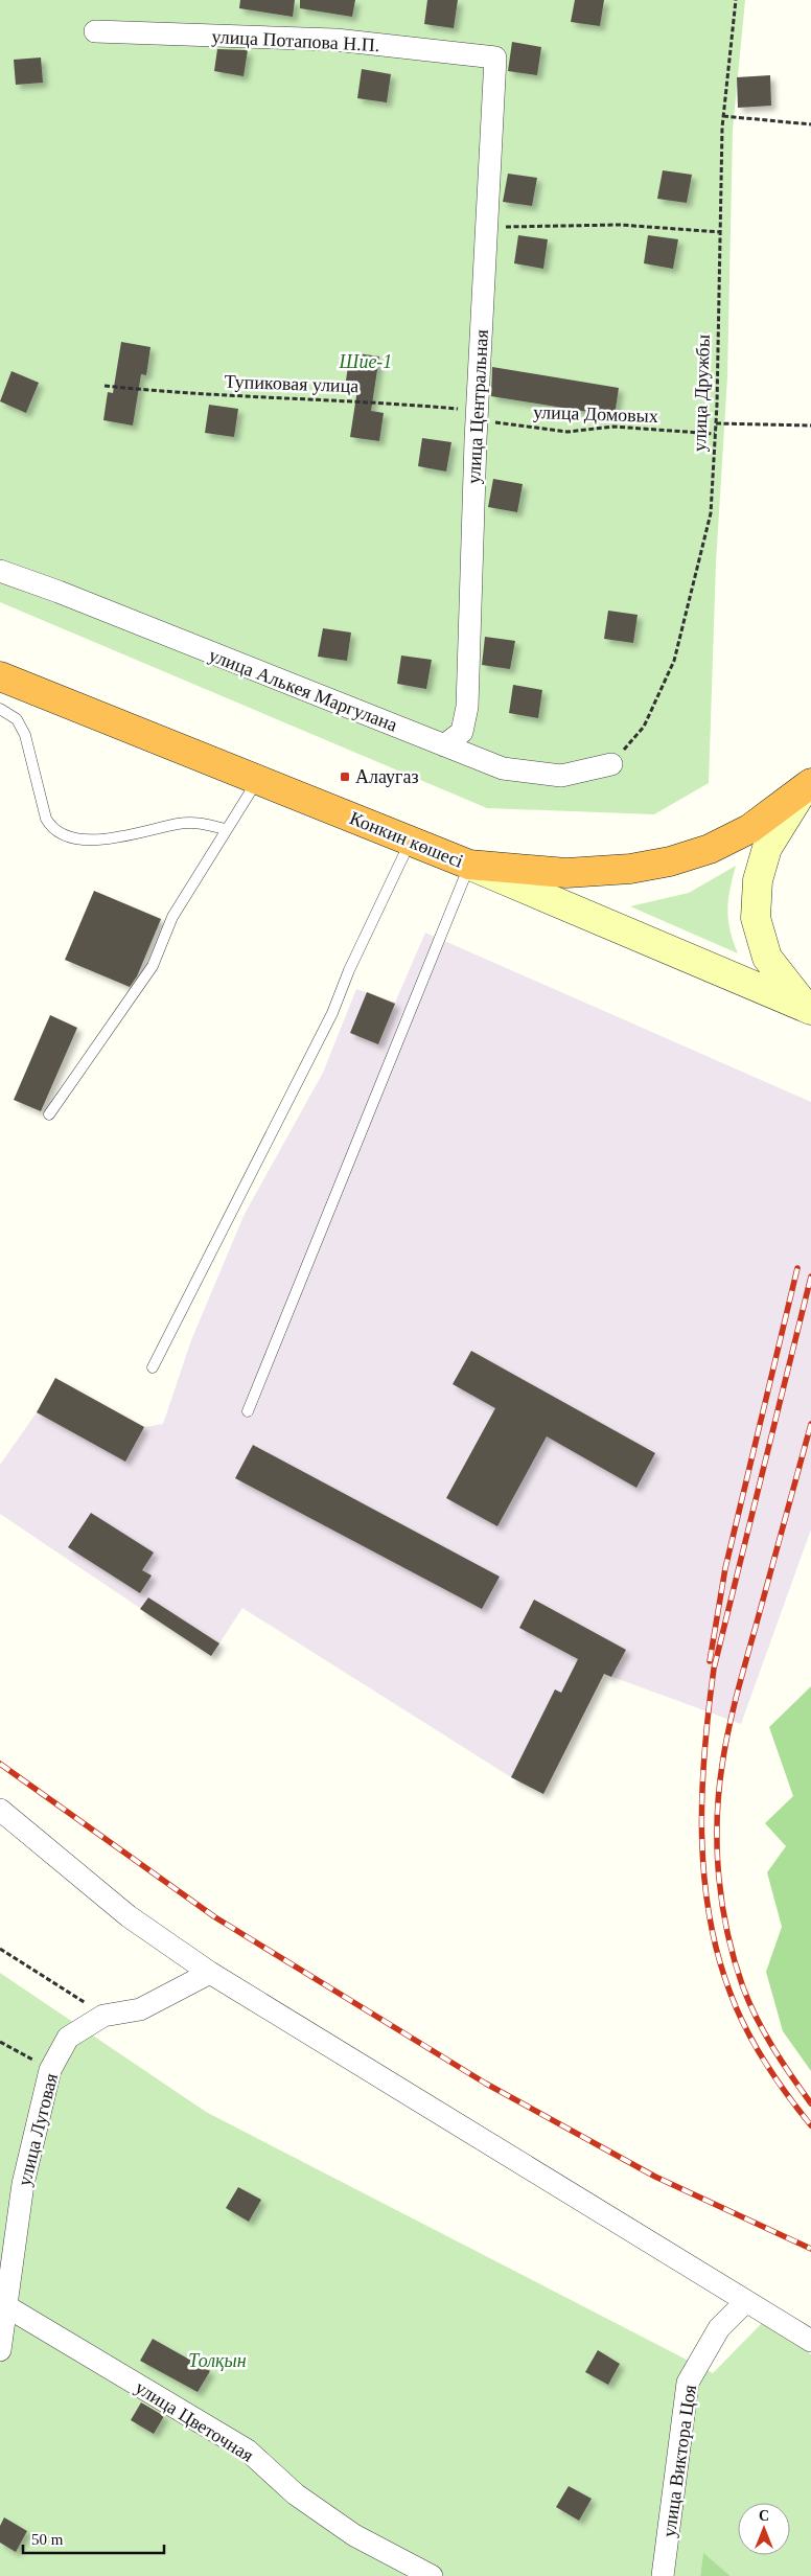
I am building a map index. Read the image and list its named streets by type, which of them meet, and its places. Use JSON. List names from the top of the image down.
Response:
{
  "streets": {
    "highway": ["Конкин көшесі"],
    "street": [
      "улица Потапова Н.П.",
      "улица Центральная",
      "улица Алькея Маргулана",
      "улица Луговая",
      "улица Цветочная",
      "улица Виктора Цоя"
    ],
    "path": ["Тупиковая улица", "улица Дружбы", "улица Домовых"]
  },
  "crossings": [
    ["улица Потапова Н.П.", "улица Центральная"],
    ["Тупиковая улица", "улица Центральная"],
    ["Тупиковая улица", "улица Домовых"],
    ["улица Дружбы", "улица Домовых"],
    ["улица Дружбы", "улица Алькея Маргулана"],
    ["улица Центральная", "улица Домовых"],
    ["улица Центральная", "улица Алькея Маргулана"],
    ["улица Луговая", "улица Цветочная"]
  ],
  "parks": ["Шие-1", "Толқын"],
  "places": {
    "transit": ["Алаугаз"]
  },
  "scale_bar": "50 m",
  "north": "top"
}
